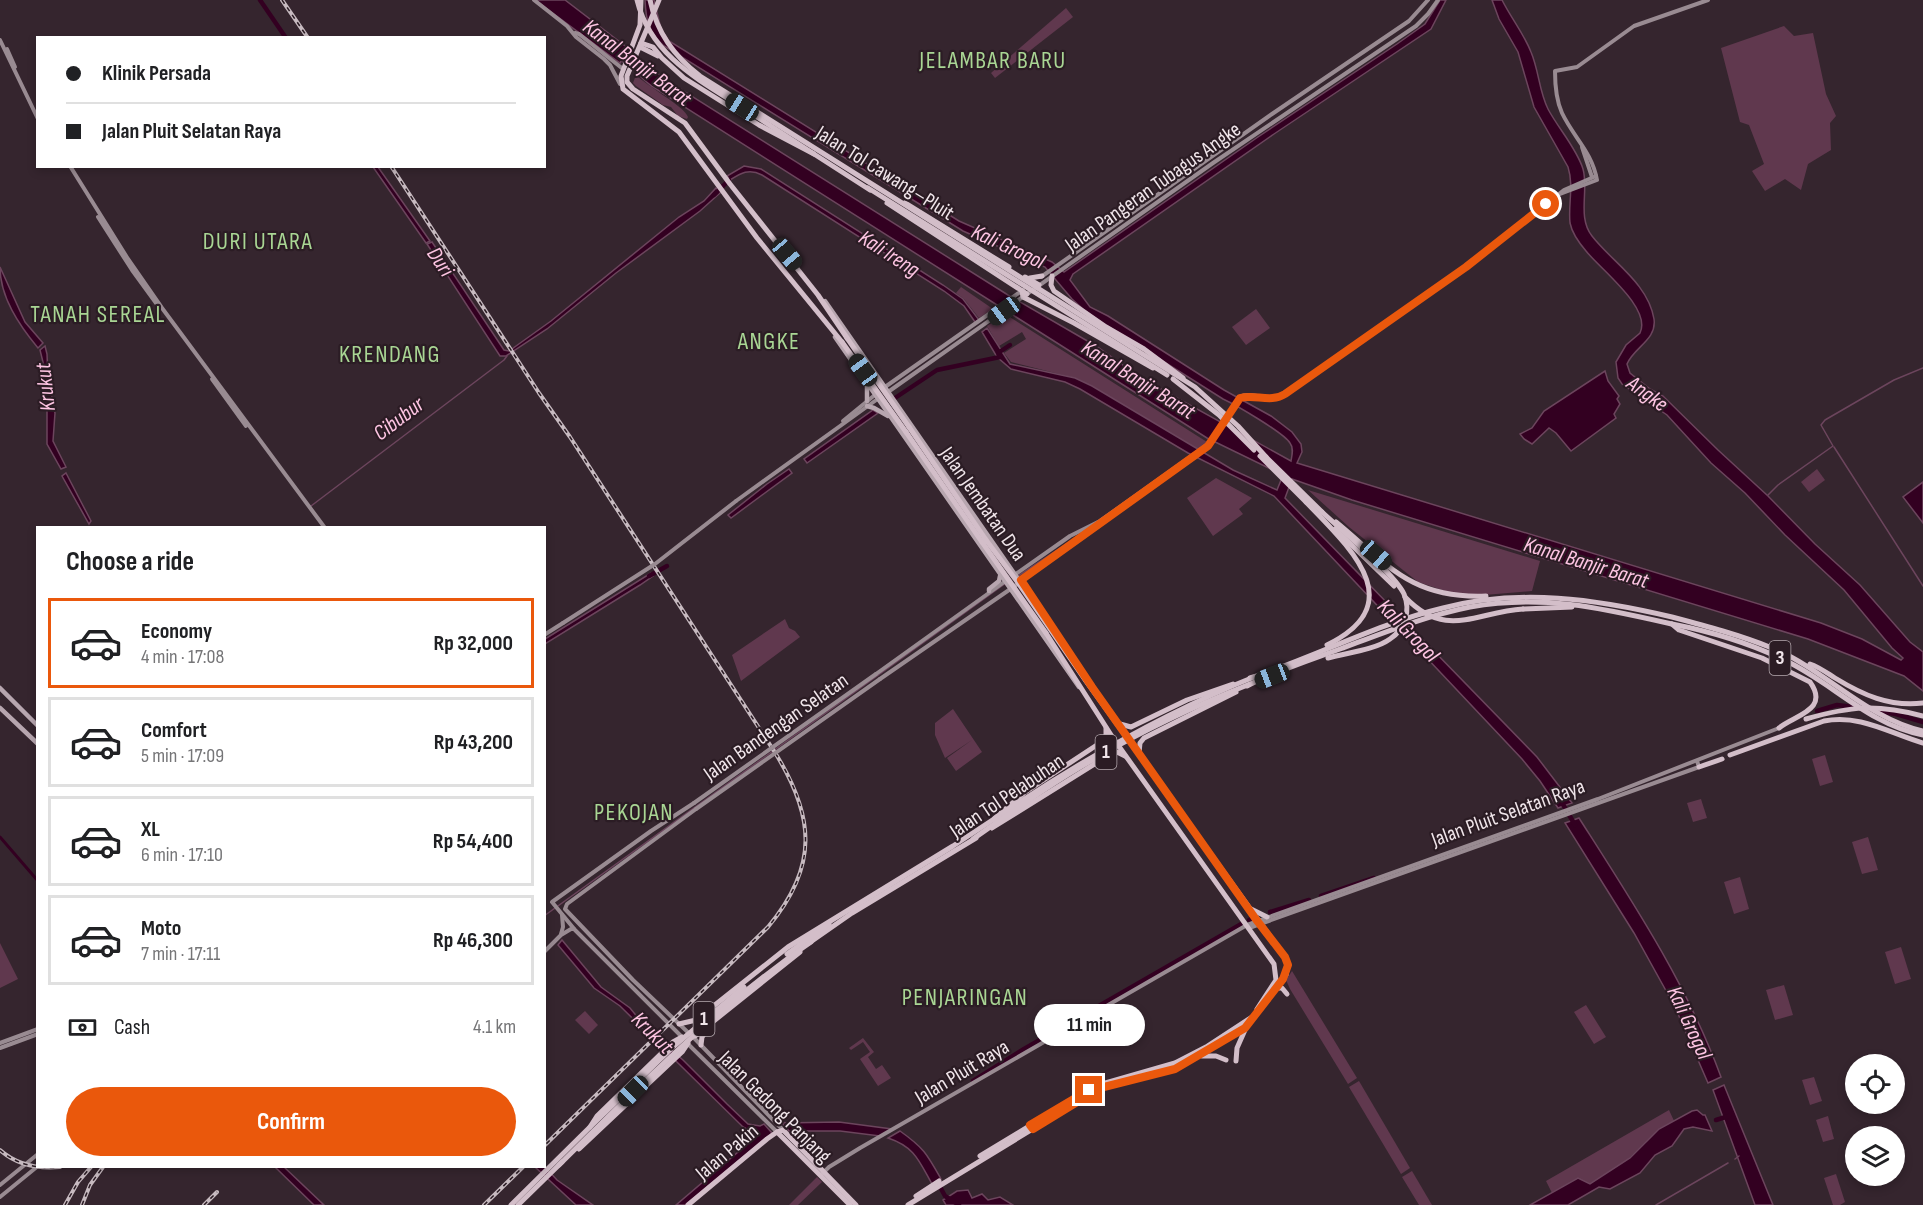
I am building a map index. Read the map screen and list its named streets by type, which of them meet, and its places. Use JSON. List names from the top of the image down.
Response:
{
  "streets": {
    "highway": [
      "Jalan Tol Cawang–Pluit",
      "Jalan Jembatan Dua",
      "3",
      "1",
      "Jalan Tol Pelabuhan",
      "Jalan Gedong Panjang",
      "Jalan Pakin"
    ],
    "main road": [
      "Jalan Pangeran Tubagus Angke",
      "Jalan Bandengan Selatan",
      "Jalan Pluit Selatan Raya",
      "Jalan Pluit Raya"
    ]
  },
  "crossings": [
    ["Jalan Jembatan Dua", "1"],
    ["3", "Jalan Tol Pelabuhan"],
    ["Jalan Bandengan Selatan", "Jalan Gedong Panjang"],
    ["1", "Jalan Pluit Selatan Raya"],
    ["1", "Jalan Pluit Raya"],
    ["Jalan Pluit Selatan Raya", "Jalan Pluit Raya"],
    ["Jalan Pluit Raya", "Jalan Gedong Panjang"],
    ["Jalan Gedong Panjang", "Jalan Pakin"]
  ],
  "districts": [
    "JELAMBAR BARU",
    "DURI UTARA",
    "TANAH SEREAL",
    "ANGKE",
    "KRENDANG",
    "PEKOJAN",
    "PENJARINGAN"
  ],
  "water": [
    "Kanal Banjir Barat",
    "Kali Grogol",
    "Kali Ireng",
    "Duri",
    "Krukut",
    "Angke",
    "Cibubur"
  ],
  "page": {
    "banner": ["Klinik Persada", "Jalan Pluit Selatan Raya"],
    "heading": "Choose a ride",
    "list": [
      {
        "name": "Economy",
        "note": "4 min · 17:08",
        "value": "Rp 32,000"
      },
      {
        "name": "Comfort",
        "note": "5 min · 17:09",
        "value": "Rp 43,200"
      },
      {
        "name": "XL",
        "note": "6 min · 17:10",
        "value": "Rp 54,400"
      },
      {
        "name": "Moto",
        "note": "7 min · 17:11",
        "value": "Rp 46,300"
      }
    ],
    "pay": ["Cash", "4.1 km"],
    "bubble": "11 min",
    "buttons": "Confirm"
  }
}
